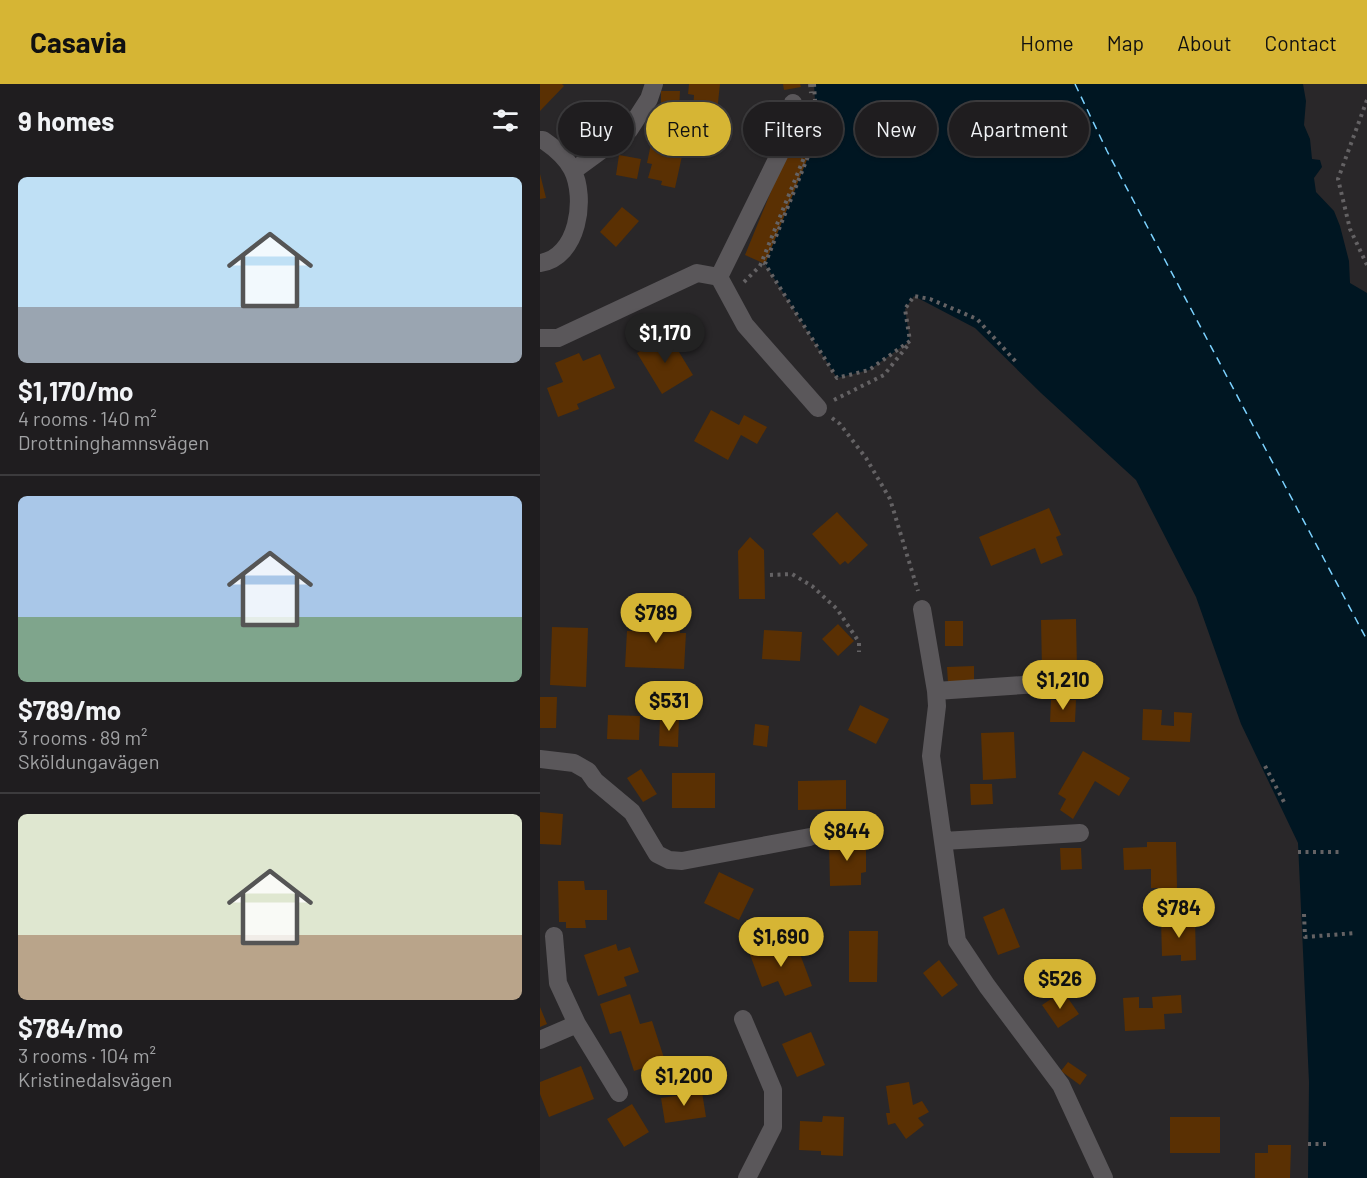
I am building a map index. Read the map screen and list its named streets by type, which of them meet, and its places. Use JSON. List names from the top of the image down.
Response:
{
  "page": {
    "header": "Casavia",
    "nav": [
      "Home",
      "Map",
      "About",
      "Contact"
    ],
    "heading": "9 homes",
    "chip": [
      "Buy",
      "Rent",
      "Filters",
      "New",
      "Apartment"
    ],
    "list": [
      {
        "name": "$1,170/mo",
        "note": "4 rooms · 140 m² · Drottninghamnsvägen"
      },
      {
        "name": "$789/mo",
        "note": "3 rooms · 89 m² · Sköldungavägen"
      },
      {
        "name": "$784/mo",
        "note": "3 rooms · 104 m² · Kristinedalsvägen"
      }
    ],
    "price": [
      "$1,170",
      "$789",
      "$1,210",
      "$531",
      "$844",
      "$784",
      "$1,690",
      "$526",
      "$1,200"
    ]
  }
}
